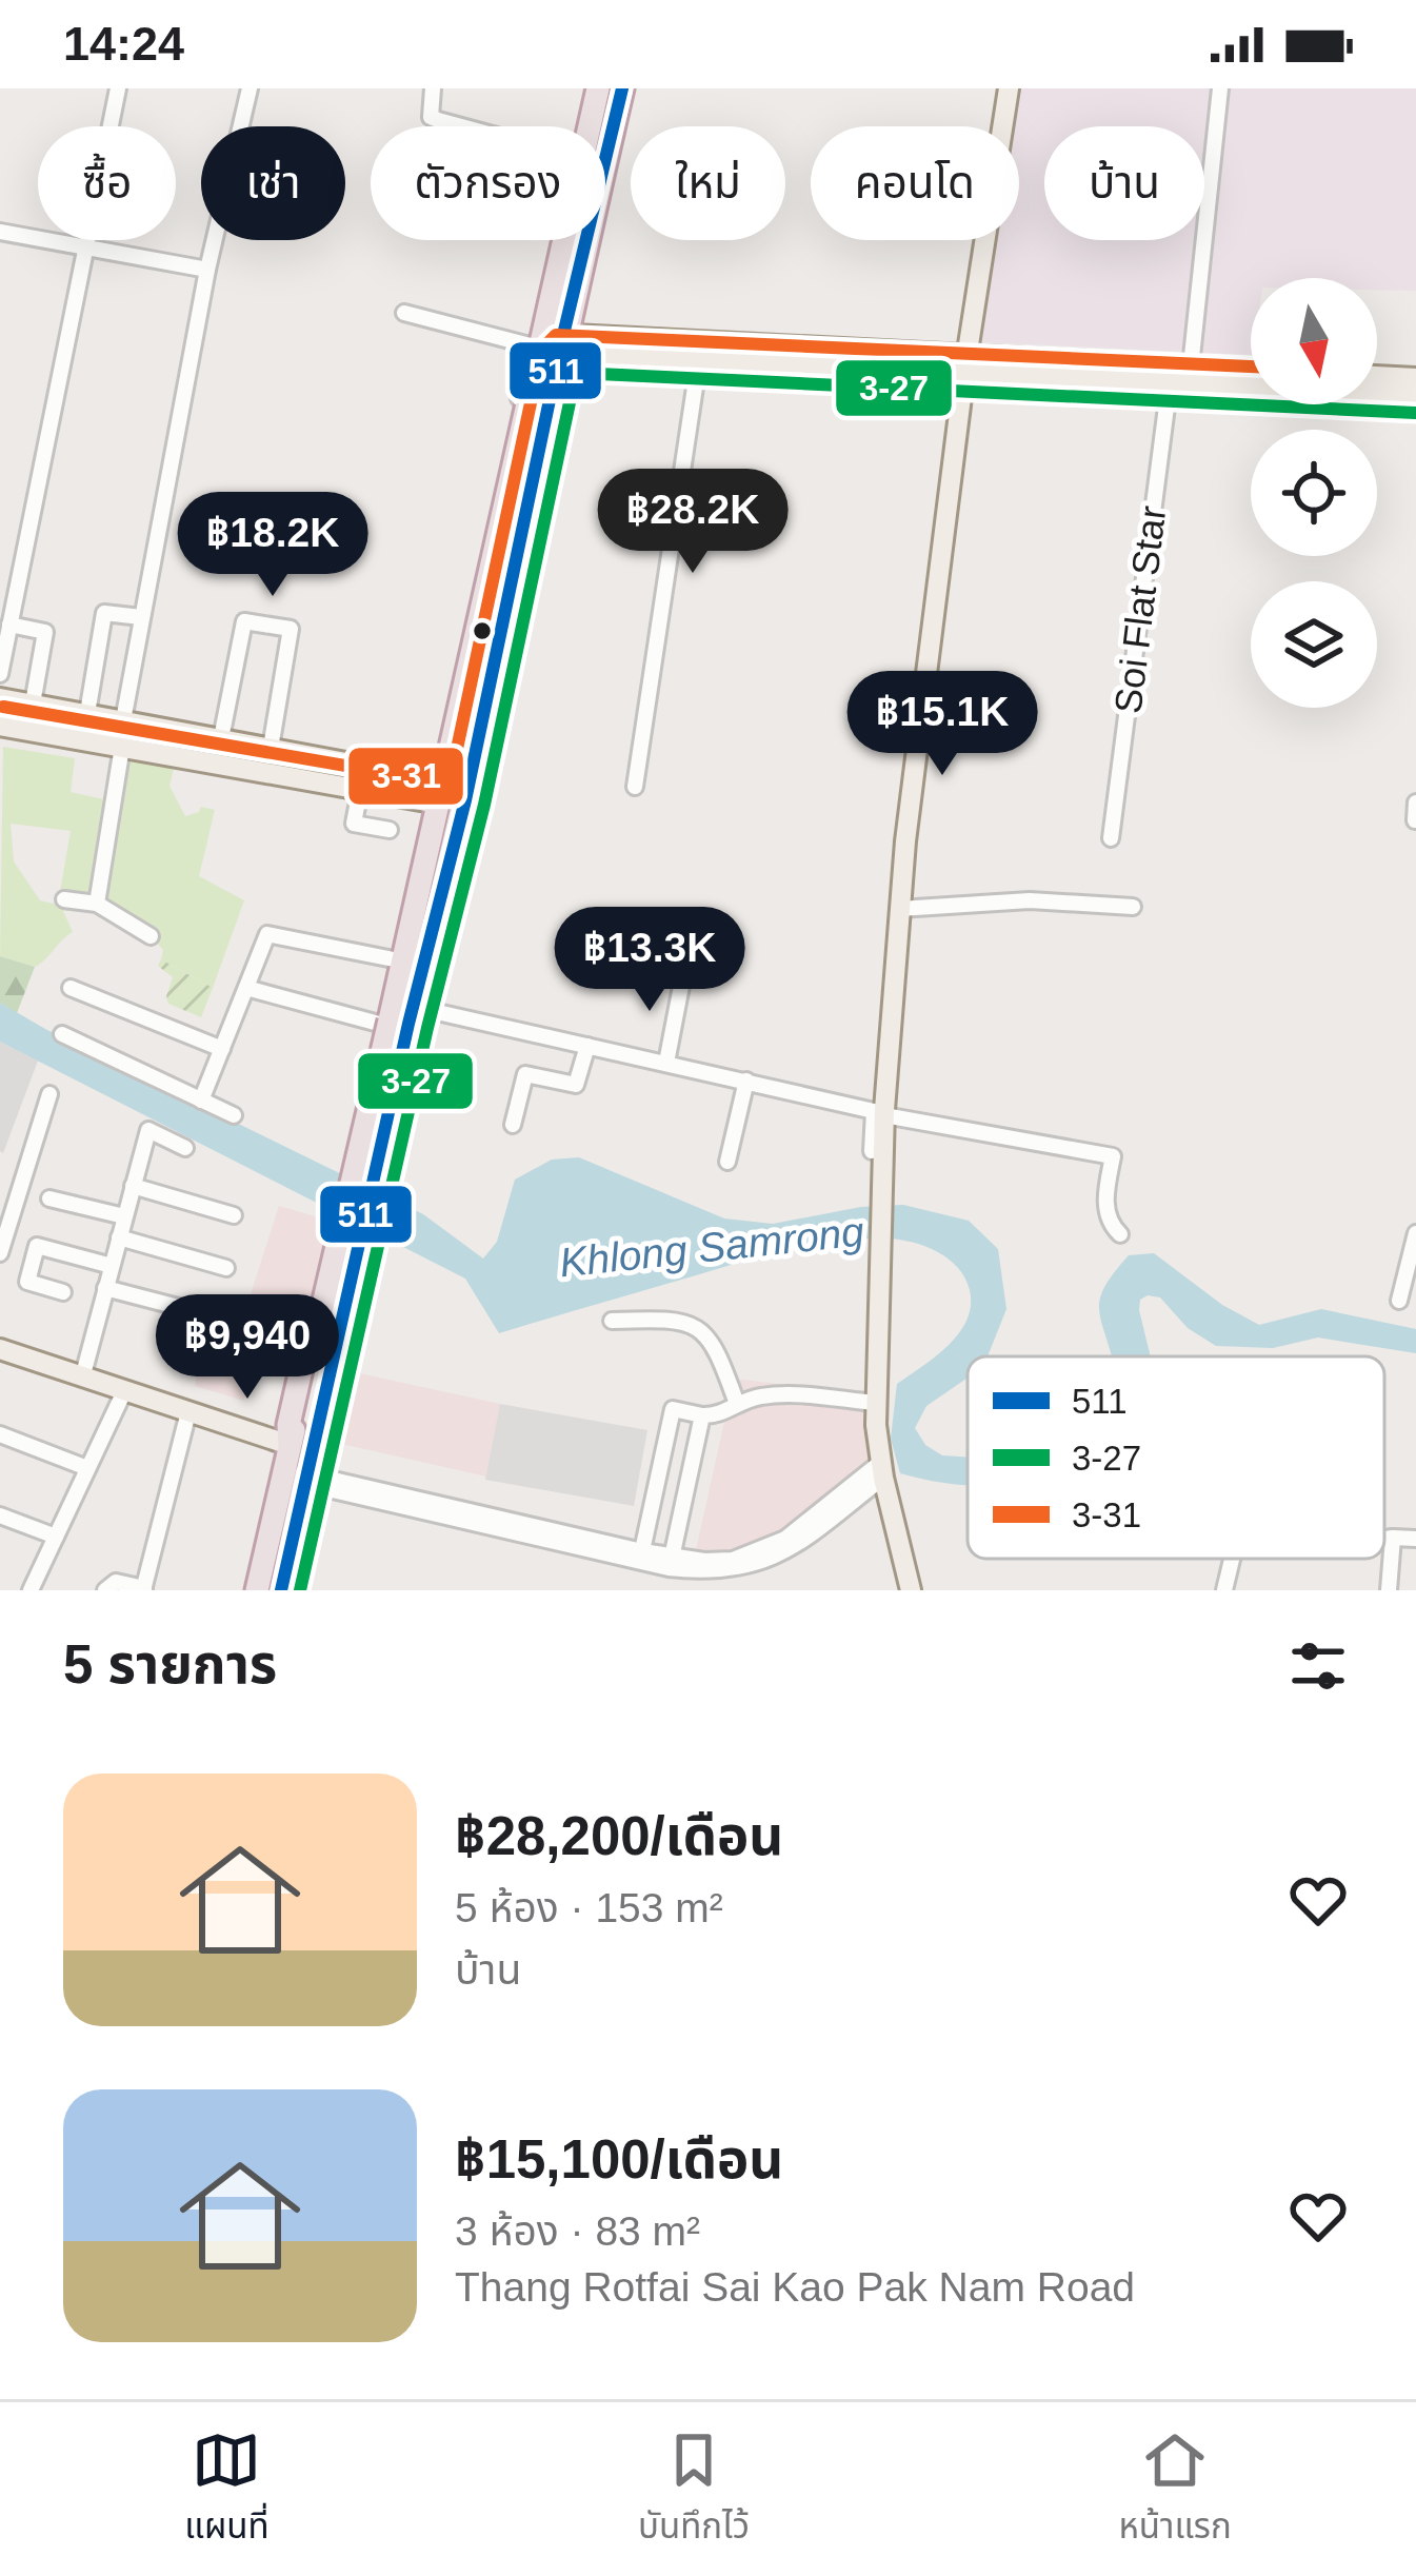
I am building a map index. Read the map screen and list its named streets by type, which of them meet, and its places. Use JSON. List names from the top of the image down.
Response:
{
  "streets": {
    "street": ["Soi Flat Star"]
  },
  "water": ["Khlong Samrong"],
  "lines": ["transit line 511", "transit line 3-31", "transit line 3-27"],
  "legend": ["511", "3-27", "3-31"],
  "north": "bottom",
  "page": {
    "status": "14:24",
    "chip": [
      "ซื้อ",
      "เช่า",
      "ตัวกรอง",
      "ใหม่",
      "คอนโด",
      "บ้าน"
    ],
    "price": [
      "฿28.2K",
      "฿18.2K",
      "฿15.1K",
      "฿13.3K",
      "฿9,940"
    ],
    "heading": "5 รายการ",
    "list": [
      {
        "name": "฿28,200/เดือน",
        "note": "5 ห้อง · 153 m² · บ้าน"
      },
      {
        "name": "฿15,100/เดือน",
        "note": "3 ห้อง · 83 m² · Thang Rotfai Sai Kao Pak Nam Road"
      }
    ],
    "tabs": ["แผนที่", "บันทึกไว้", "หน้าแรก"]
  }
}
